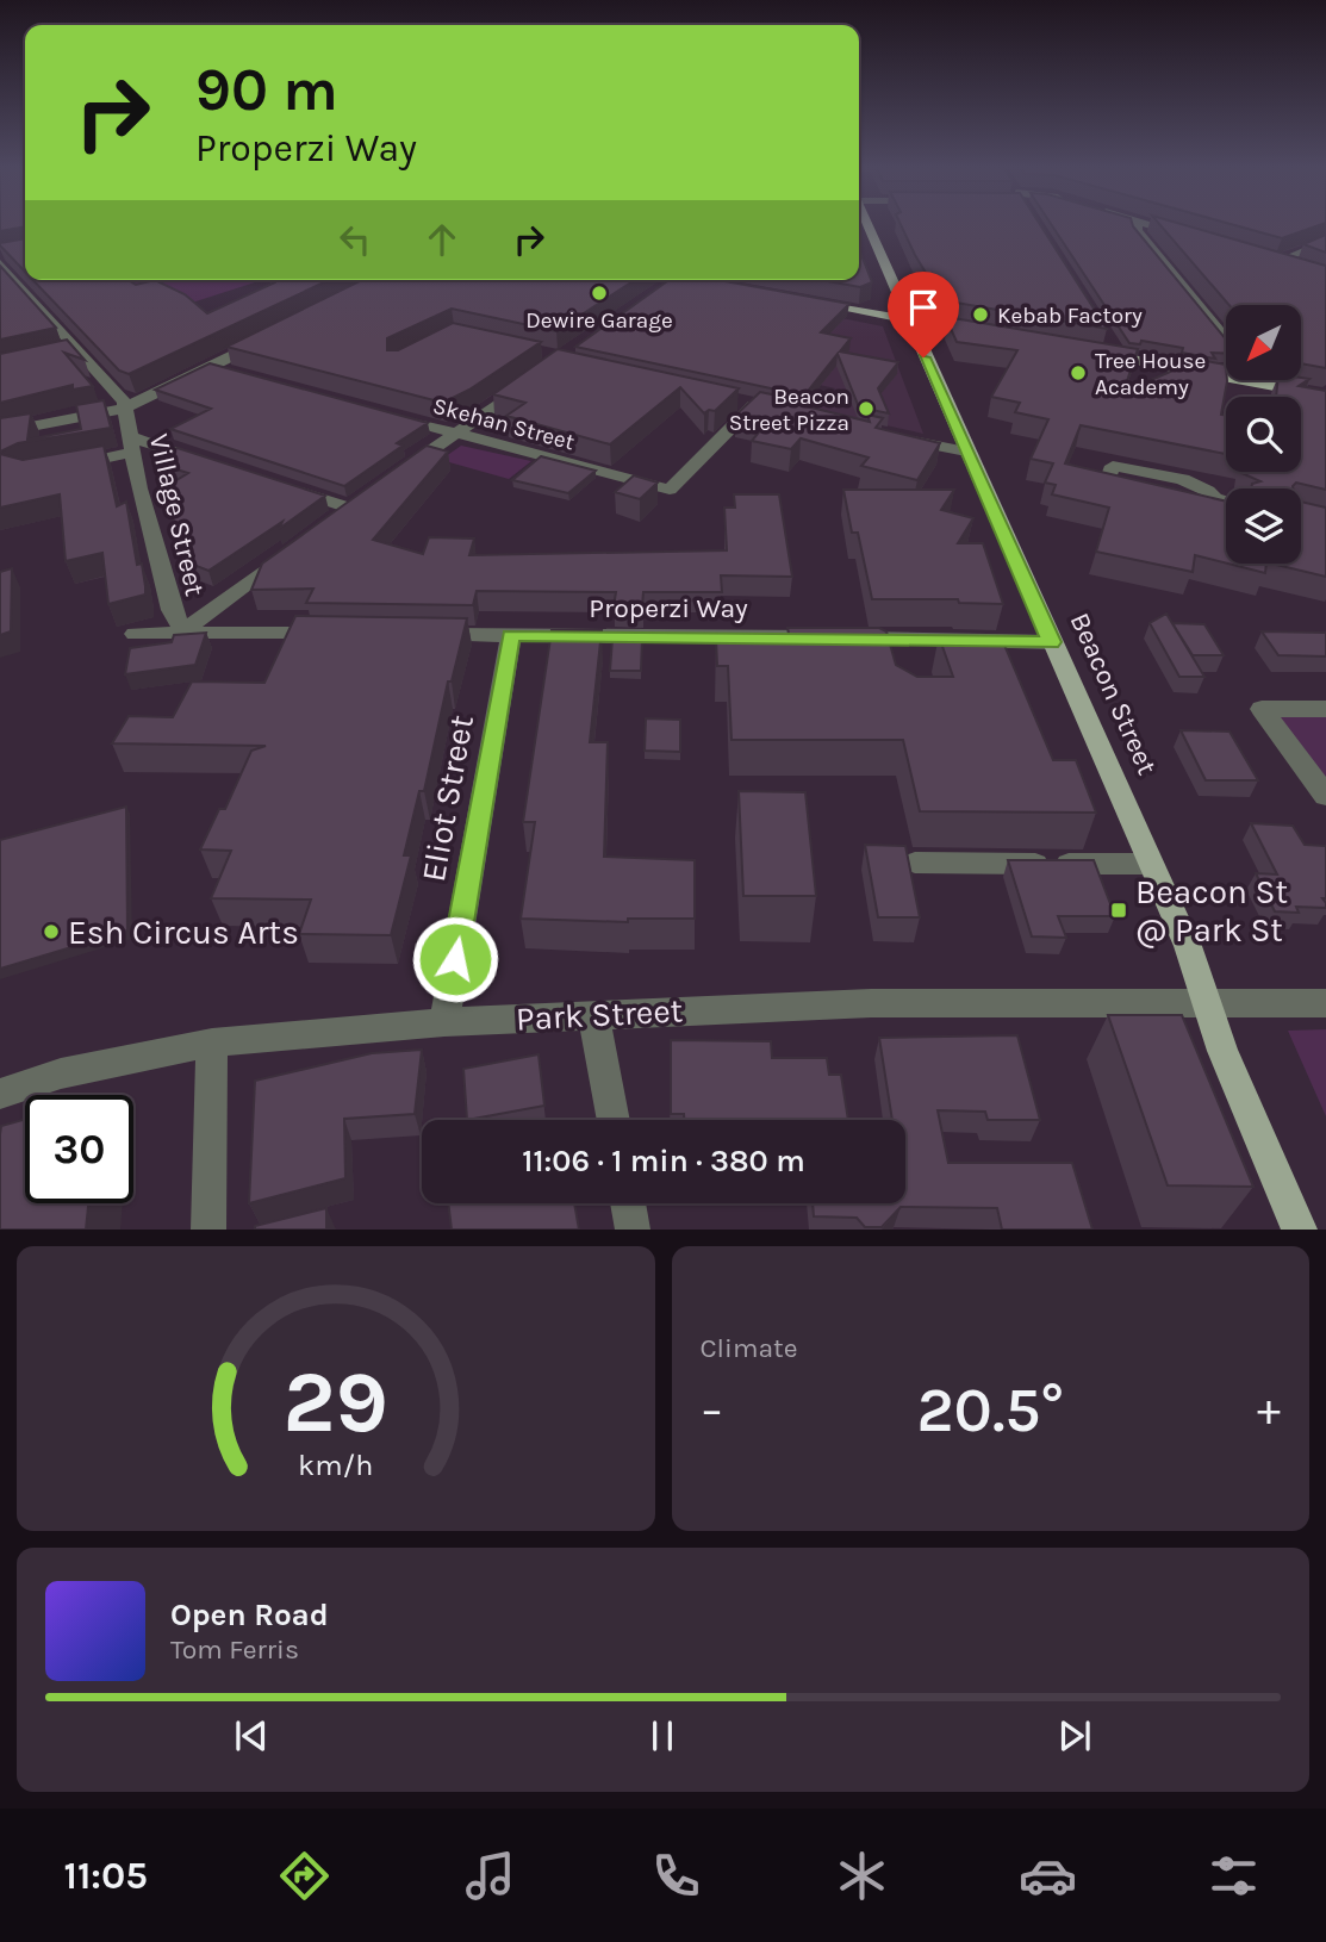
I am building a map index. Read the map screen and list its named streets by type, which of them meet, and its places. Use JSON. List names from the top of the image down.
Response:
{
  "streets": {
    "main road": ["Beacon Street"],
    "street": [
      "Skehan Street",
      "Village Street",
      "Properzi Way",
      "Eliot Street",
      "Park Street"
    ]
  },
  "crossings": [
    ["Properzi Way", "Beacon Street"],
    ["Properzi Way", "Eliot Street"],
    ["Beacon Street", "Park Street"],
    ["Eliot Street", "Park Street"]
  ],
  "places": {
    "other": [
      "Dewire Garage",
      "Kebab Factory",
      "Tree House Academy",
      "Beacon Street Pizza",
      "Esh Circus Arts"
    ],
    "transit": ["Beacon St @ Park St"]
  },
  "north": "bottom left",
  "page": {
    "turn": ["90 m", "Properzi Way"],
    "limit": "30",
    "trip": "11:06 · 1 min · 380 m",
    "tile": "Climate",
    "heat": ["−", "20.5°", "+"],
    "song": ["Open Road", "Tom Ferris"],
    "tabs": "11:05",
    "gauge": ["29", "km/h"]
  }
}
